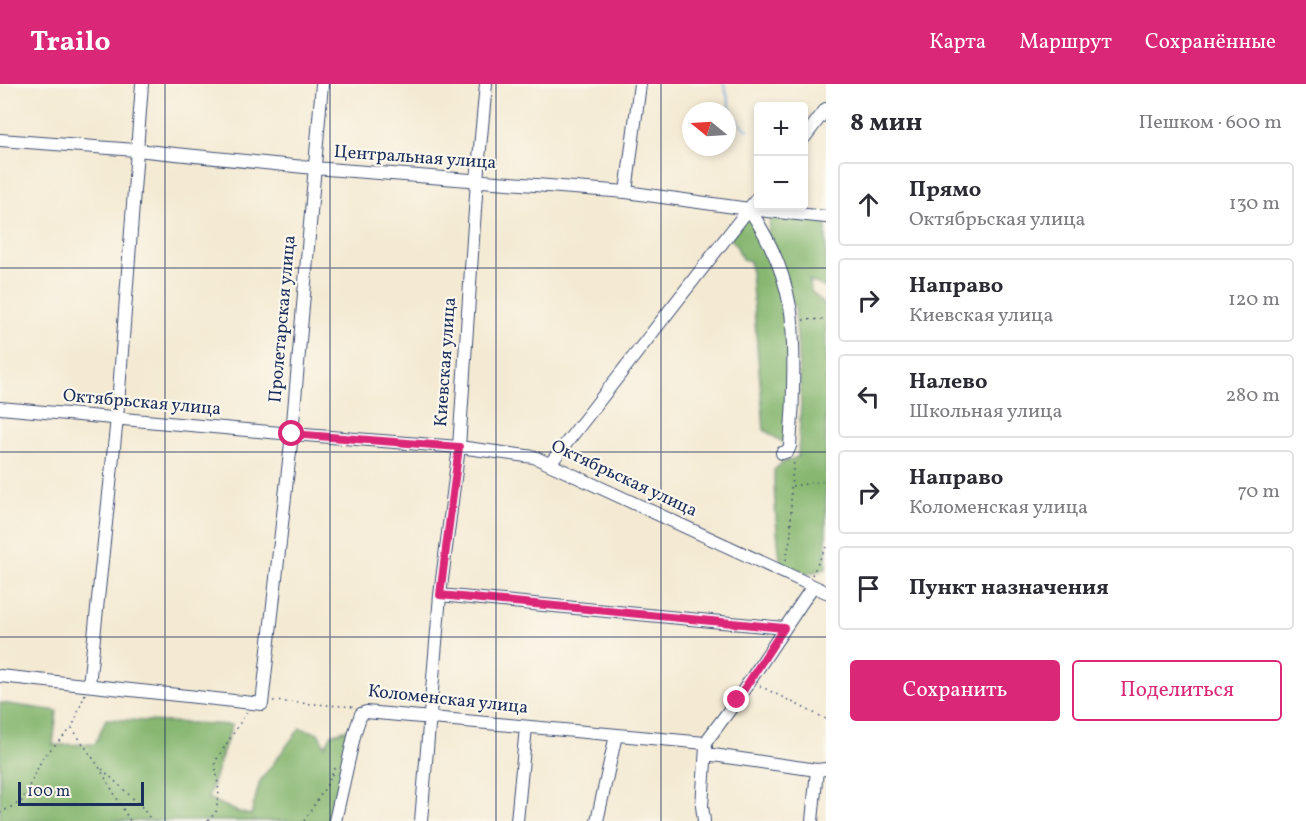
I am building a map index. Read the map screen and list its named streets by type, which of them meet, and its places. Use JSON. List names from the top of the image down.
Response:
{
  "streets": {
    "street": [
      "Центральная улица",
      "Пролетарская улица",
      "Киевская улица",
      "Октябрьская улица",
      "Коломенская улица"
    ]
  },
  "crossings": [
    ["Центральная улица", "Пролетарская улица"],
    ["Центральная улица", "Киевская улица"],
    ["Пролетарская улица", "Октябрьская улица"],
    ["Пролетарская улица", "Коломенская улица"],
    ["Киевская улица", "Октябрьская улица"],
    ["Киевская улица", "Коломенская улица"]
  ],
  "scale_bar": "100 m",
  "north": "left",
  "page": {
    "header": "Trailo",
    "nav": ["Карта", "Маршрут", "Сохранённые"],
    "heading": ["8 мин", "Пешком · 600 m"],
    "map_buttons": ["+", "−"],
    "list": [
      ["Прямо", "Октябрьская улица", "130 m"],
      ["Направо", "Киевская улица", "120 m"],
      ["Налево", "Школьная улица", "280 m"],
      ["Направо", "Коломенская улица", "70 m"],
      "Пункт назначения"
    ],
    "buttons": ["Сохранить", "Поделиться"],
    "scale": "100 m"
  }
}
